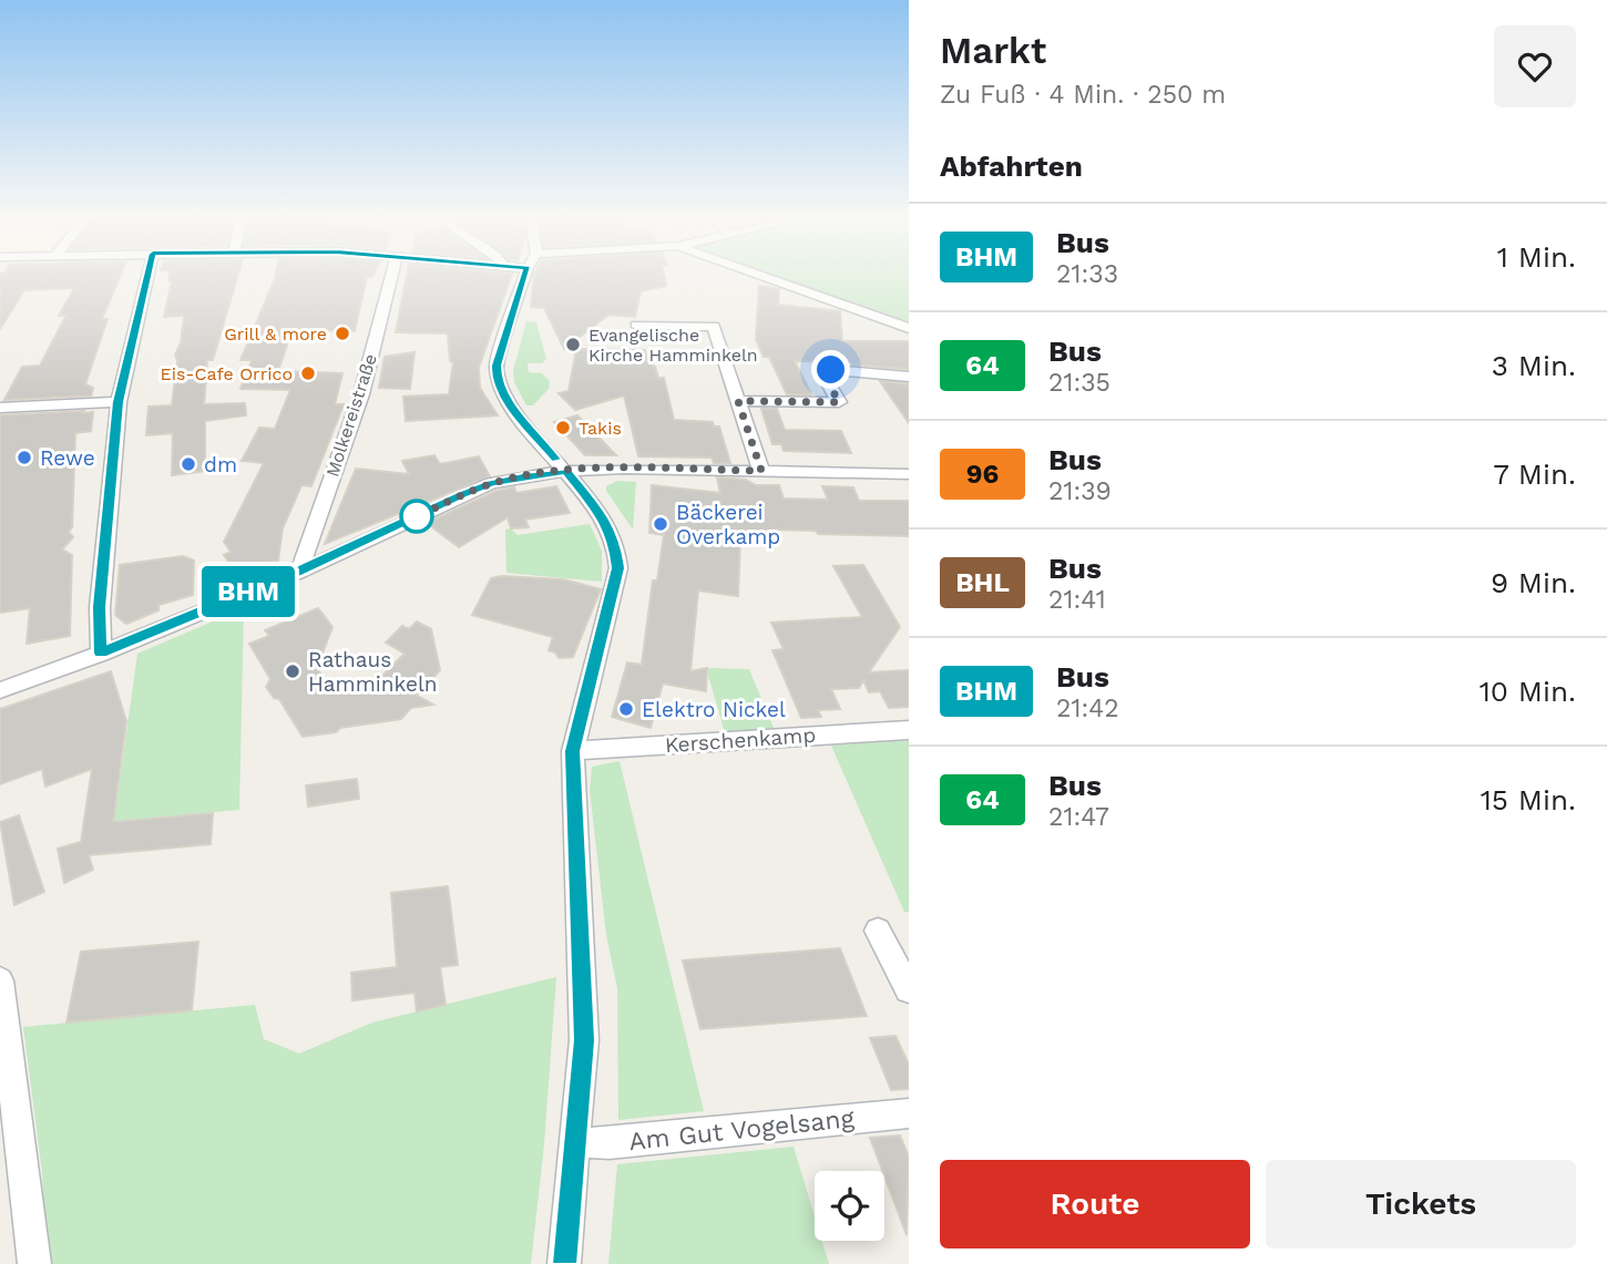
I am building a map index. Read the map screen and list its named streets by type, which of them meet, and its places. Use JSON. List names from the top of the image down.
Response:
{
  "streets": {
    "street": ["Molkereistraße", "Kerschenkamp", "Am Gut Vogelsang"]
  },
  "places": [
    "Grill & more",
    "Evangelische Kirche Hamminkeln",
    "Eis-Cafe Orrico",
    "Takis",
    "Rewe",
    "dm",
    "Bäckerei Overkamp",
    "Rathaus Hamminkeln",
    "Elektro Nickel"
  ],
  "lines": ["bus line BHM"],
  "page": {
    "on_map": "BHM",
    "heading": [
      ["Markt", "Zu Fuß · 4 Min. · 250 m"],
      "Abfahrten"
    ],
    "list": [
      {
        "mark": "BHM",
        "name": "Bus",
        "note": "21:33",
        "value": "1 Min."
      },
      {
        "mark": "64",
        "name": "Bus",
        "note": "21:35",
        "value": "3 Min."
      },
      {
        "mark": "96",
        "name": "Bus",
        "note": "21:39",
        "value": "7 Min."
      },
      {
        "mark": "BHL",
        "name": "Bus",
        "note": "21:41",
        "value": "9 Min."
      },
      {
        "mark": "BHM",
        "name": "Bus",
        "note": "21:42",
        "value": "10 Min."
      },
      {
        "mark": "64",
        "name": "Bus",
        "note": "21:47",
        "value": "15 Min."
      }
    ],
    "buttons": ["Route", "Tickets"]
  }
}
